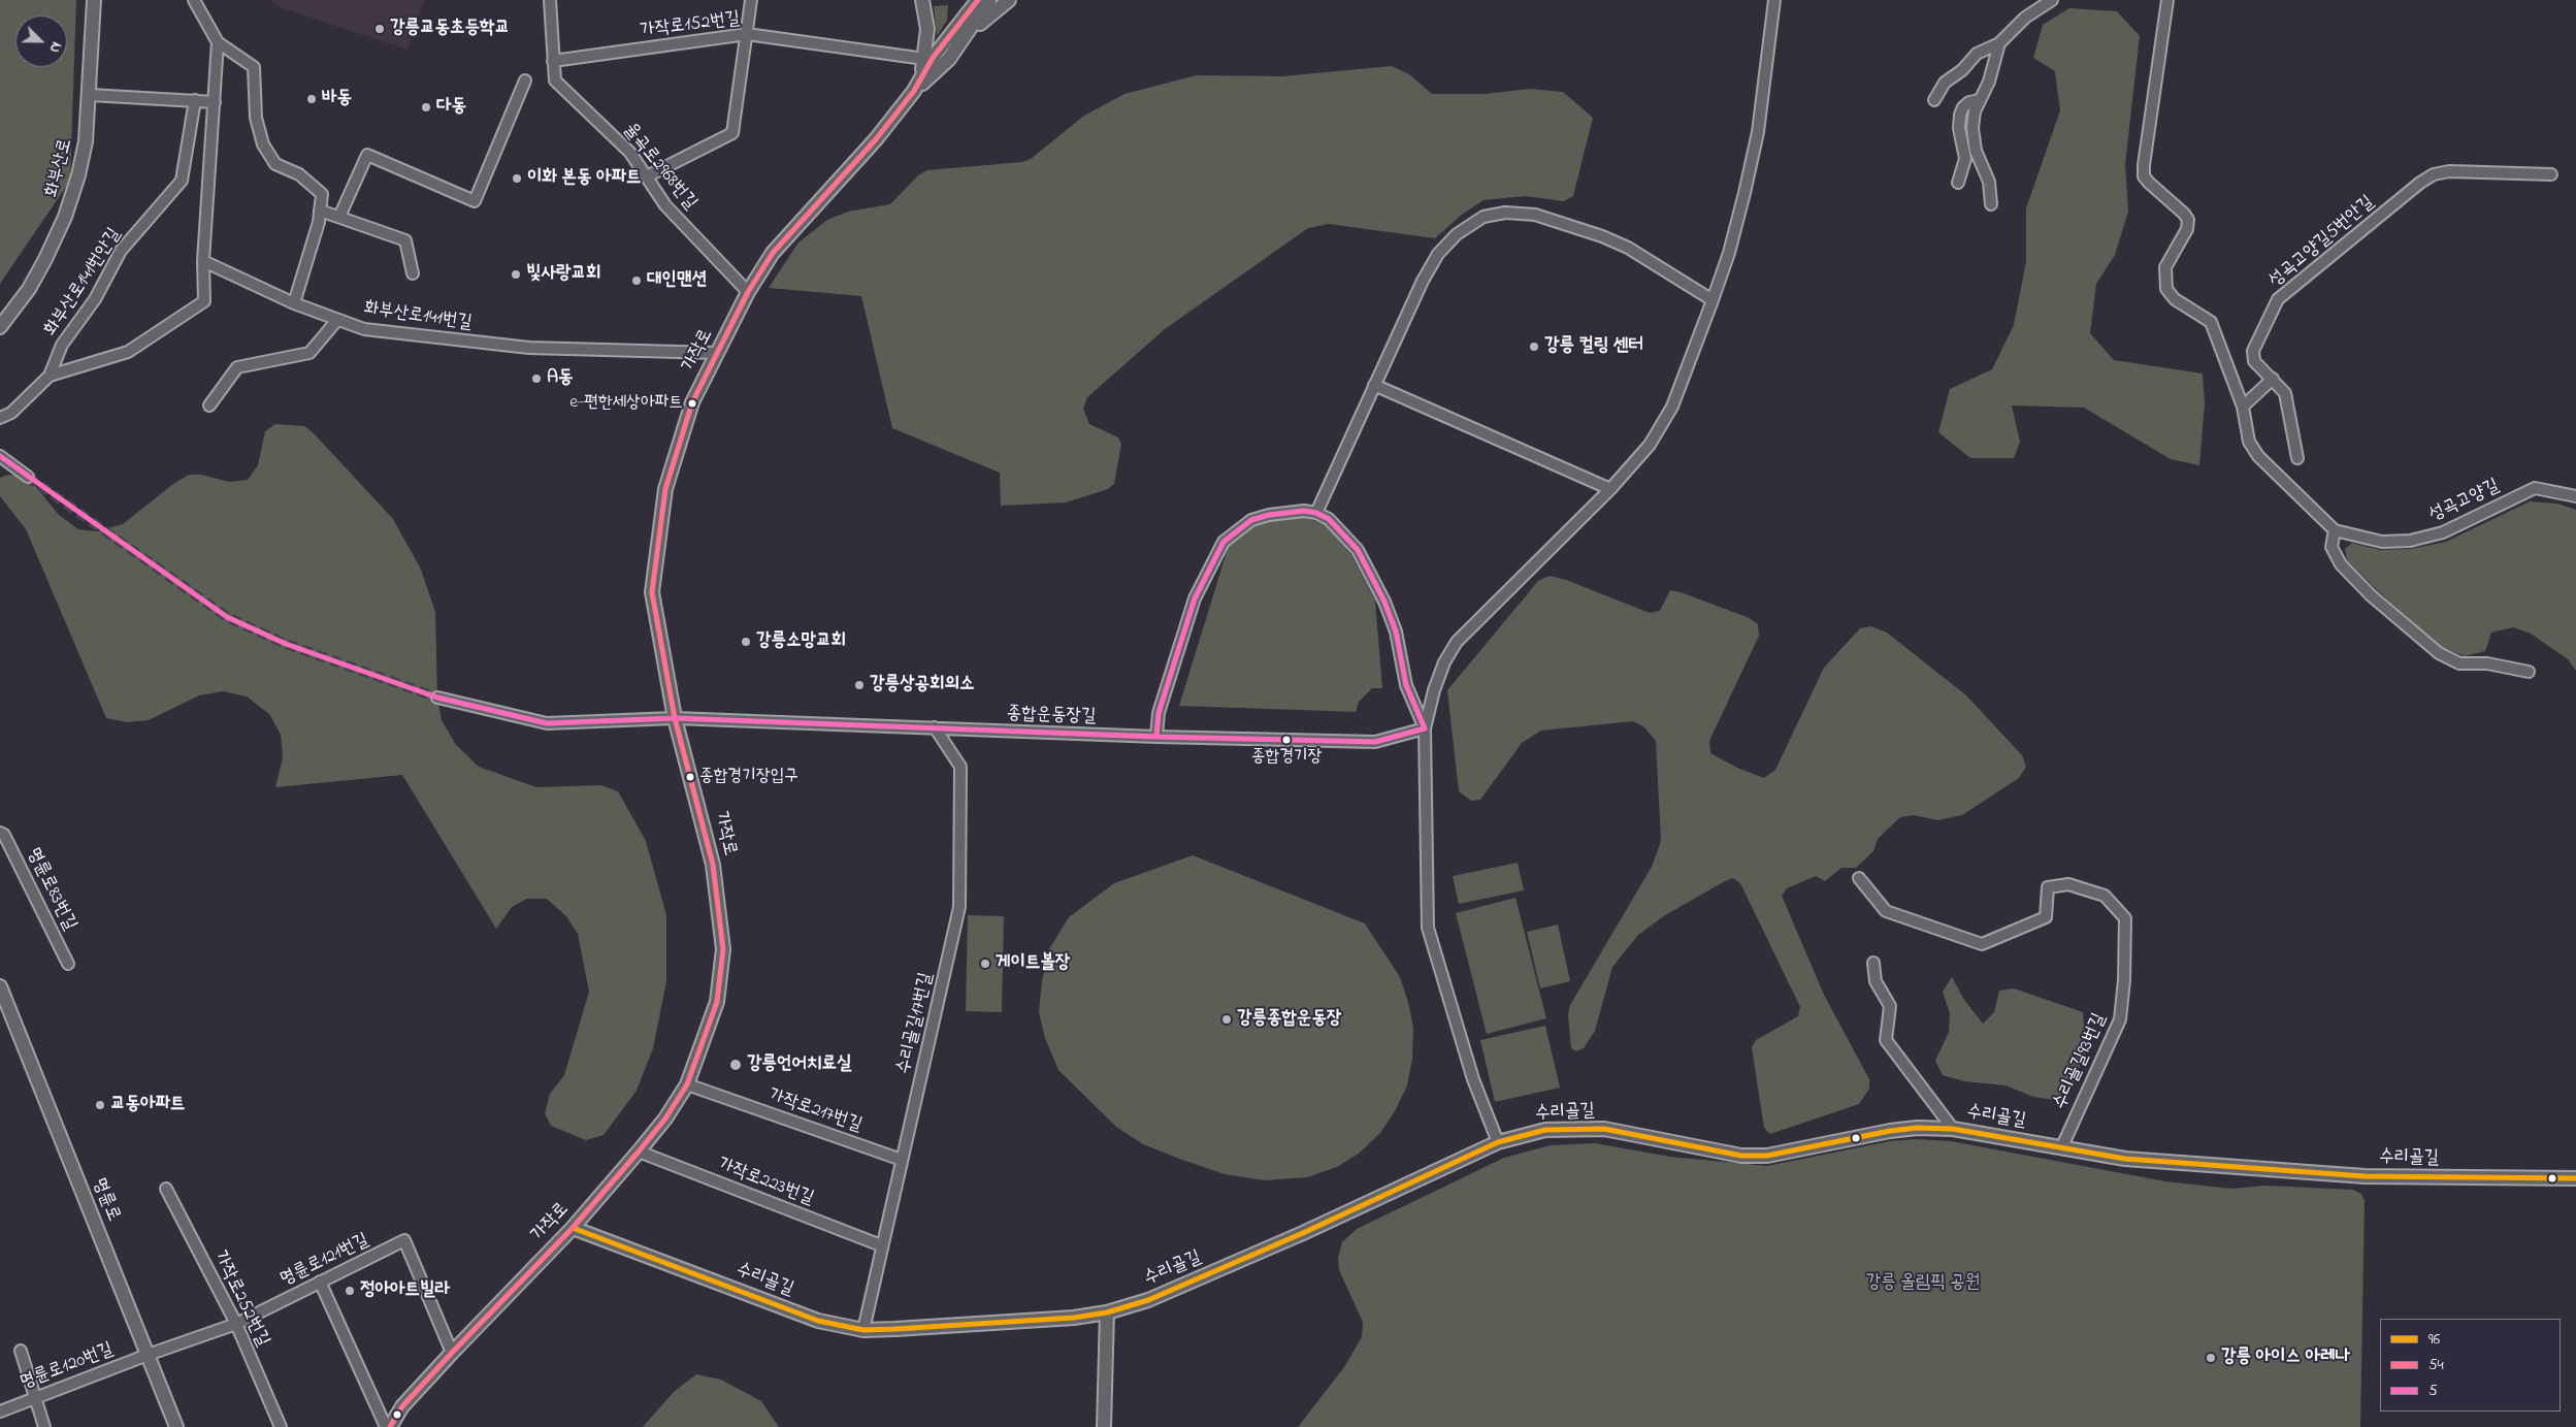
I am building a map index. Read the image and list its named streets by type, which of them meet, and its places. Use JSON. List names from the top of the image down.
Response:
{
  "streets": {
    "street": [
      "가작로152번길",
      "율곡로2968번길",
      "화부산로",
      "성곡고양길5번안길",
      "화부산로141번안길",
      "화부산로141번길",
      "가작로",
      "성곡고양길",
      "종합운동장길",
      "명륜로83번길",
      "수리골길17번길",
      "수리골길93번길",
      "가작로217번길",
      "수리골길",
      "가작로223번길",
      "명륜로",
      "명륜로121번길",
      "가작로252번길",
      "명륜로120번길"
    ]
  },
  "crossings": [
    ["가작로152번길", "율곡로2968번길"],
    ["율곡로2968번길", "가작로"],
    ["화부산로141번길", "가작로"],
    ["가작로", "종합운동장길"],
    ["가작로", "가작로217번길"],
    ["가작로", "수리골길"],
    ["가작로", "가작로223번길"],
    ["가작로", "명륜로121번길"],
    ["종합운동장길", "수리골길17번길"],
    ["수리골길17번길", "가작로217번길"],
    ["수리골길17번길", "수리골길"],
    ["수리골길17번길", "가작로223번길"],
    ["수리골길93번길", "수리골길"],
    ["명륜로", "명륜로121번길"],
    ["명륜로", "명륜로120번길"],
    ["명륜로121번길", "가작로252번길"],
    ["명륜로121번길", "명륜로120번길"]
  ],
  "parks": ["강릉 올림픽 공원"],
  "places": [
    "강릉교동초등학교",
    "바동",
    "다동",
    "이화 본동 아파트",
    "빛사랑교회",
    "대인맨션",
    "강릉 컬링 센터",
    "A동",
    "e-편한세상아파트",
    "강릉소망교회",
    "강릉상공회의소",
    "종합경기장",
    "종합경기장입구",
    "게이트볼장",
    "강릉종합운동장",
    "강릉언어치료실",
    "교동아파트",
    "정아아트빌라",
    "강릉 아이스 아레나"
  ],
  "lines": ["transit line 54", "transit line 5", "transit line 96"],
  "legend": ["96", "54", "5"],
  "north": "bottom right"
}
